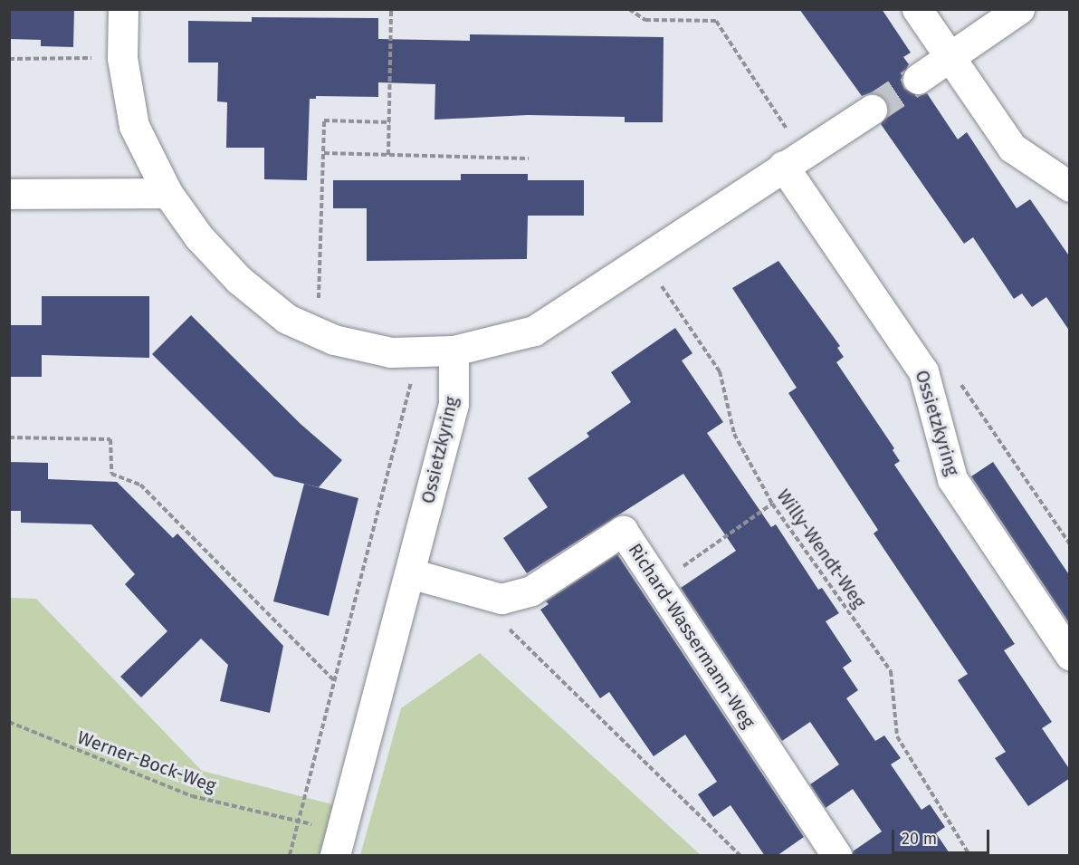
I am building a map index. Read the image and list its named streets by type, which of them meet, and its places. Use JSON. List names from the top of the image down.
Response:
{
  "streets": {
    "street": ["Ossietzkyring", "Richard-Wassermann-Weg"],
    "path": ["Willy-Wendt-Weg", "Werner-Bock-Weg"]
  },
  "crossings": [
    ["Ossietzkyring", "Werner-Bock-Weg"]
  ],
  "scale_bar": "20 m"
}
